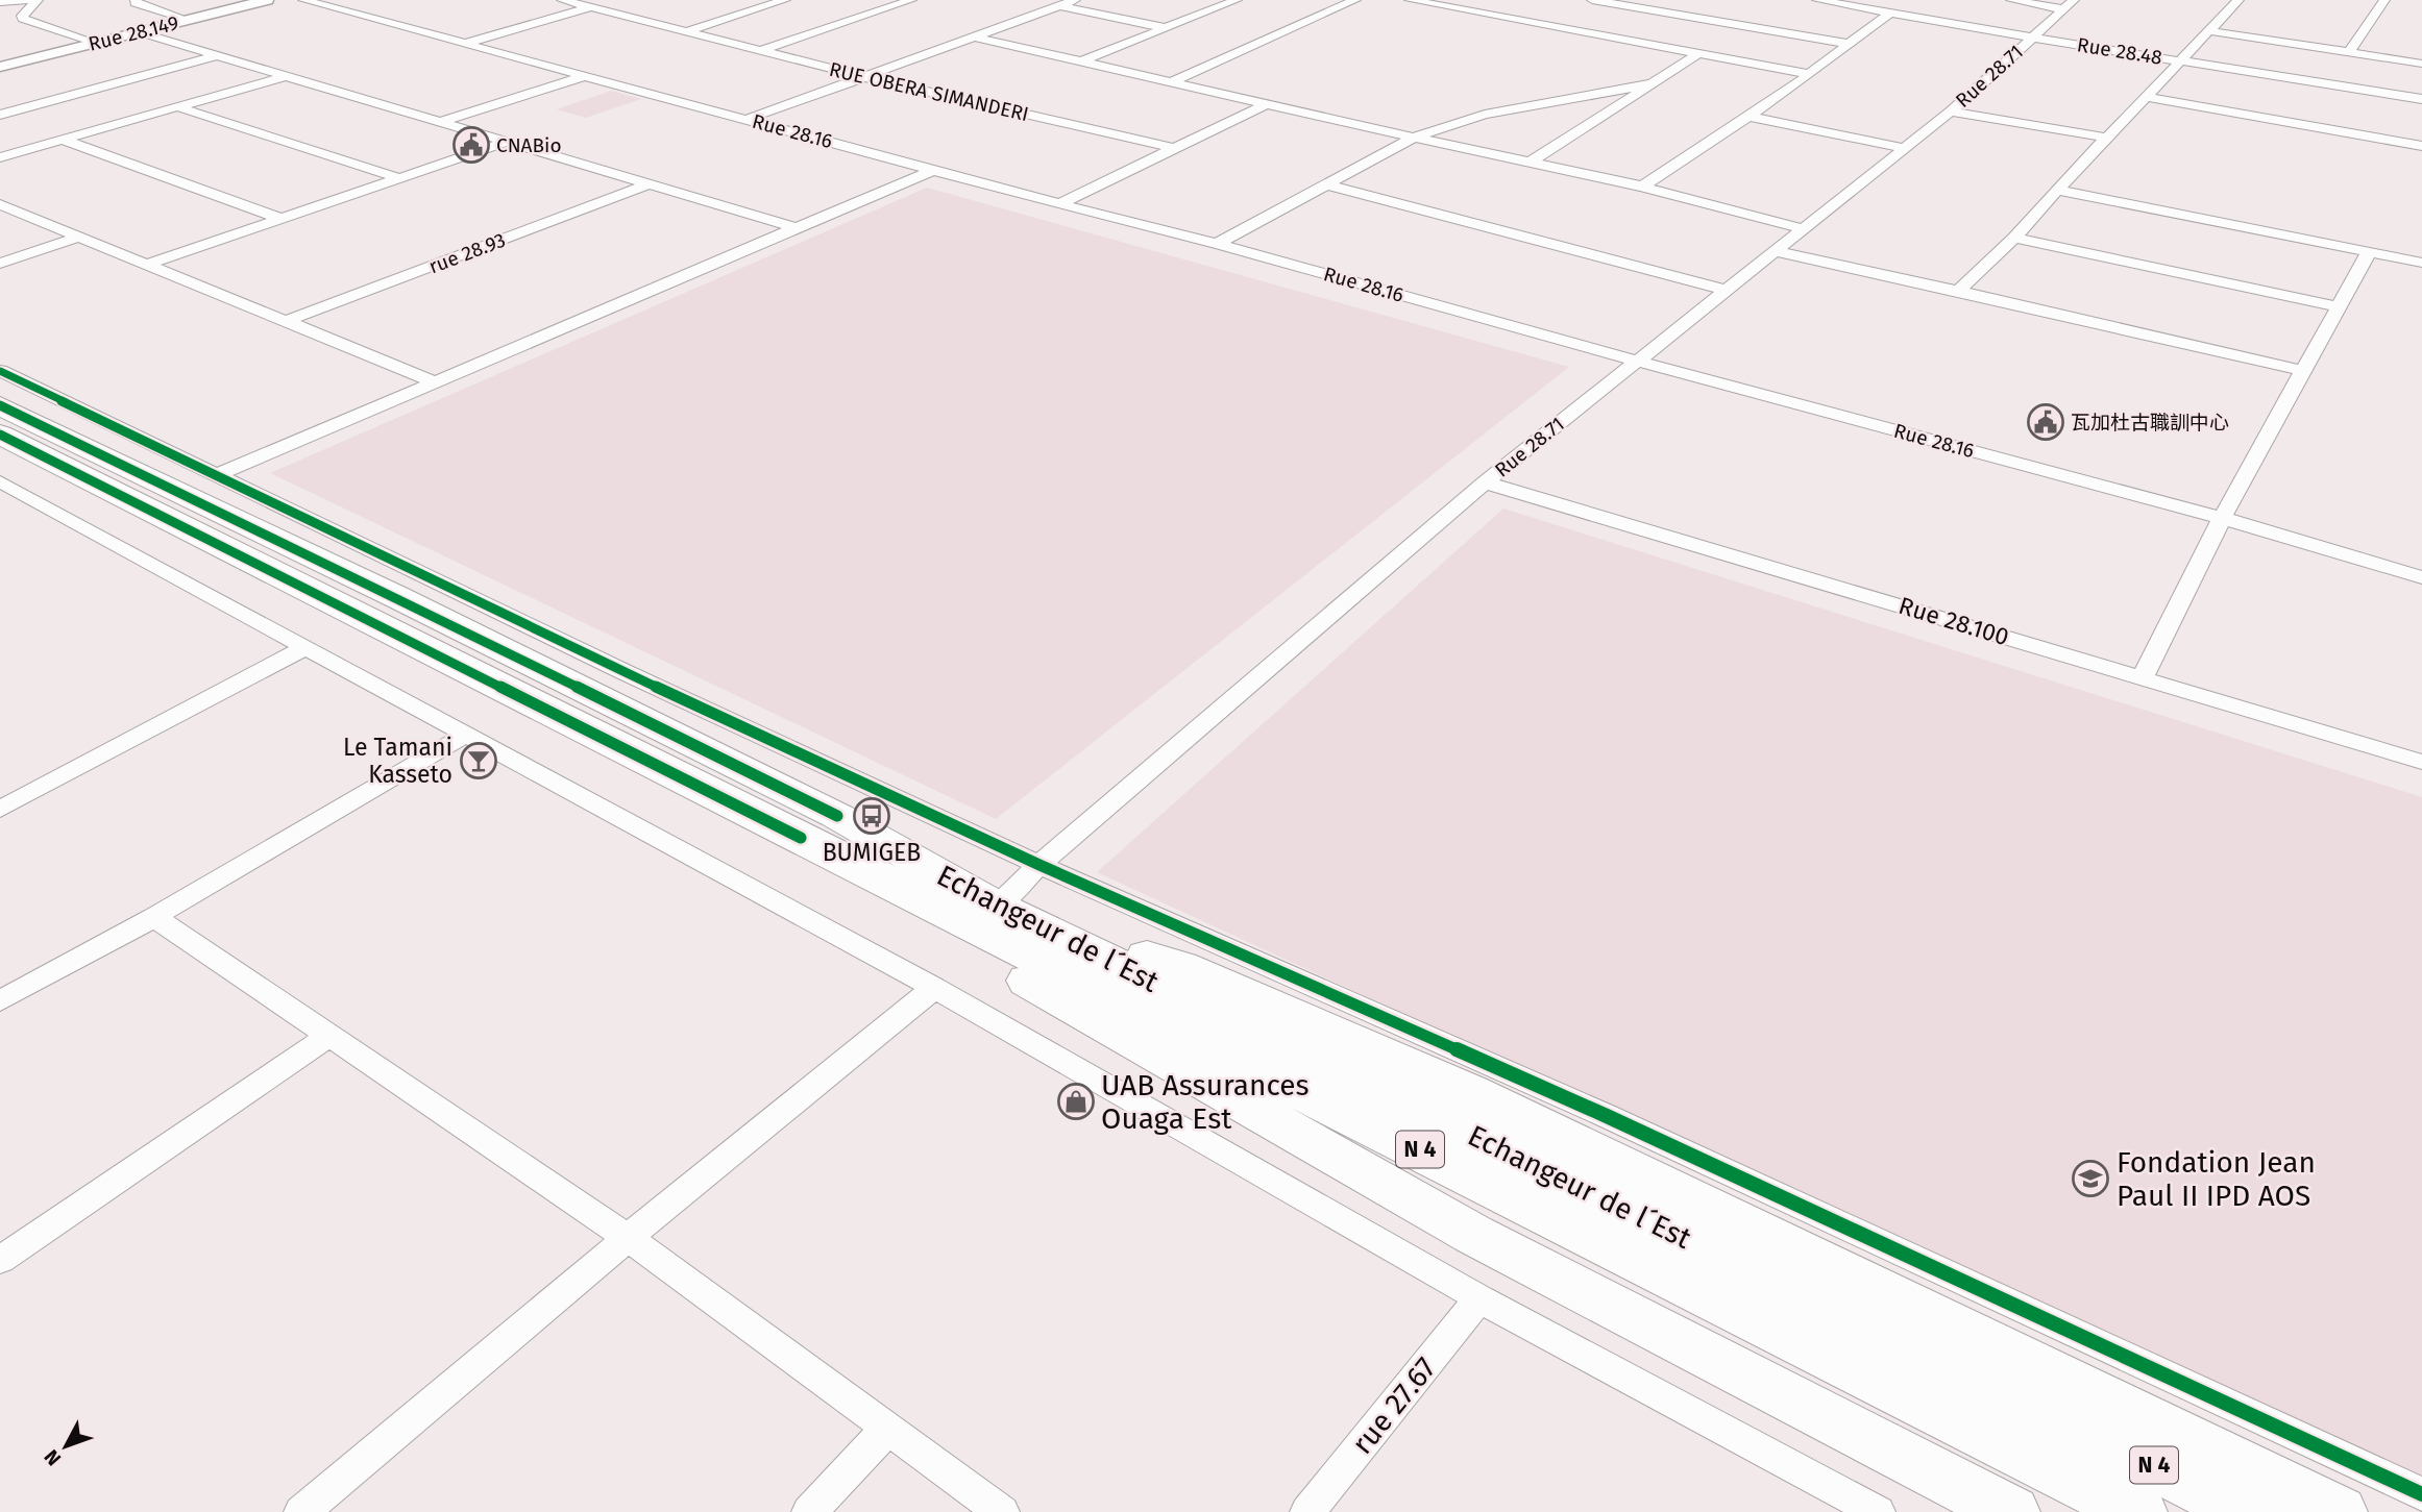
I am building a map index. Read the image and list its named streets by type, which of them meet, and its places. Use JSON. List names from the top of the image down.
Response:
{
  "streets": {
    "highway": ["Echangeur de l´Est", "N 4"],
    "street": [
      "Rue 28.149",
      "Rue 28.48",
      "Rue 28.71",
      "RUE OBERA SIMANDERI",
      "Rue 28.16",
      "rue 28.93",
      "Rue 28.100",
      "rue 27.67"
    ]
  },
  "crossings": [
    ["Rue 28.48", "Rue 28.71"],
    ["Rue 28.71", "Rue 28.16"],
    ["Rue 28.71", "Rue 28.100"],
    ["Rue 28.71", "Echangeur de l´Est"],
    ["Echangeur de l´Est", "N 4"]
  ],
  "places": {
    "public building": ["CNABio", "瓦加杜古職訓中心"],
    "bar": ["Le Tamani Kasseto"],
    "bus stop": ["BUMIGEB"],
    "shop": ["UAB Assurances Ouaga Est"],
    "school or university": ["Fondation Jean Paul II IPD AOS"]
  },
  "north": "bottom left"
}
